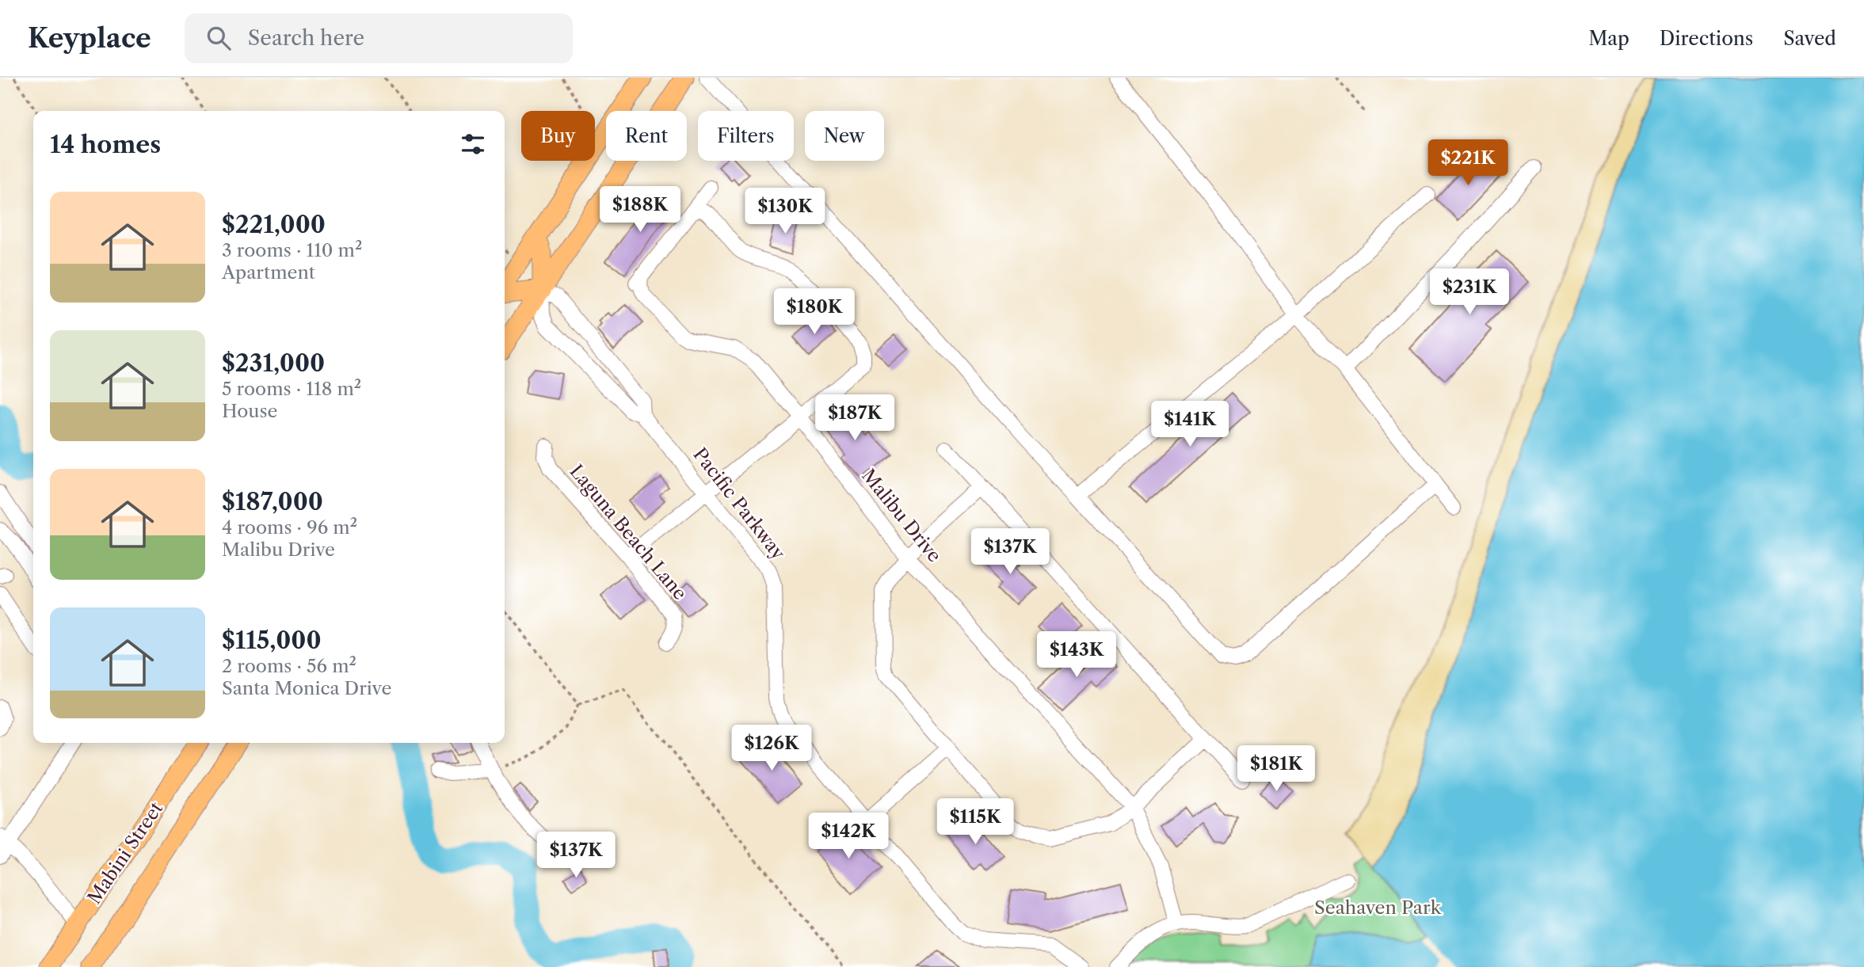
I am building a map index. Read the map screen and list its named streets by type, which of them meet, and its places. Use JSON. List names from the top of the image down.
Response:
{
  "streets": {
    "main road": ["Mabini Street"],
    "street": ["Pacific Parkway", "Malibu Drive", "Laguna Beach Lane"]
  },
  "parks": ["Seahaven Park"],
  "page": {
    "header": "Keyplace",
    "search": "Search here",
    "nav": ["Map", "Directions", "Saved"],
    "chip": [
      "Buy",
      "Rent",
      "Filters",
      "New"
    ],
    "heading": "14 homes",
    "price": [
      "$221K",
      "$188K",
      "$130K",
      "$231K",
      "$180K",
      "$187K",
      "$141K",
      "$137K",
      "$143K",
      "$126K",
      "$181K",
      "$115K",
      "$142K",
      "$137K"
    ],
    "list": [
      {
        "name": "$221,000",
        "note": "3 rooms · 110 m² · Apartment"
      },
      {
        "name": "$231,000",
        "note": "5 rooms · 118 m² · House"
      },
      {
        "name": "$187,000",
        "note": "4 rooms · 96 m² · Malibu Drive"
      },
      {
        "name": "$115,000",
        "note": "2 rooms · 56 m² · Santa Monica Drive"
      }
    ]
  }
}
